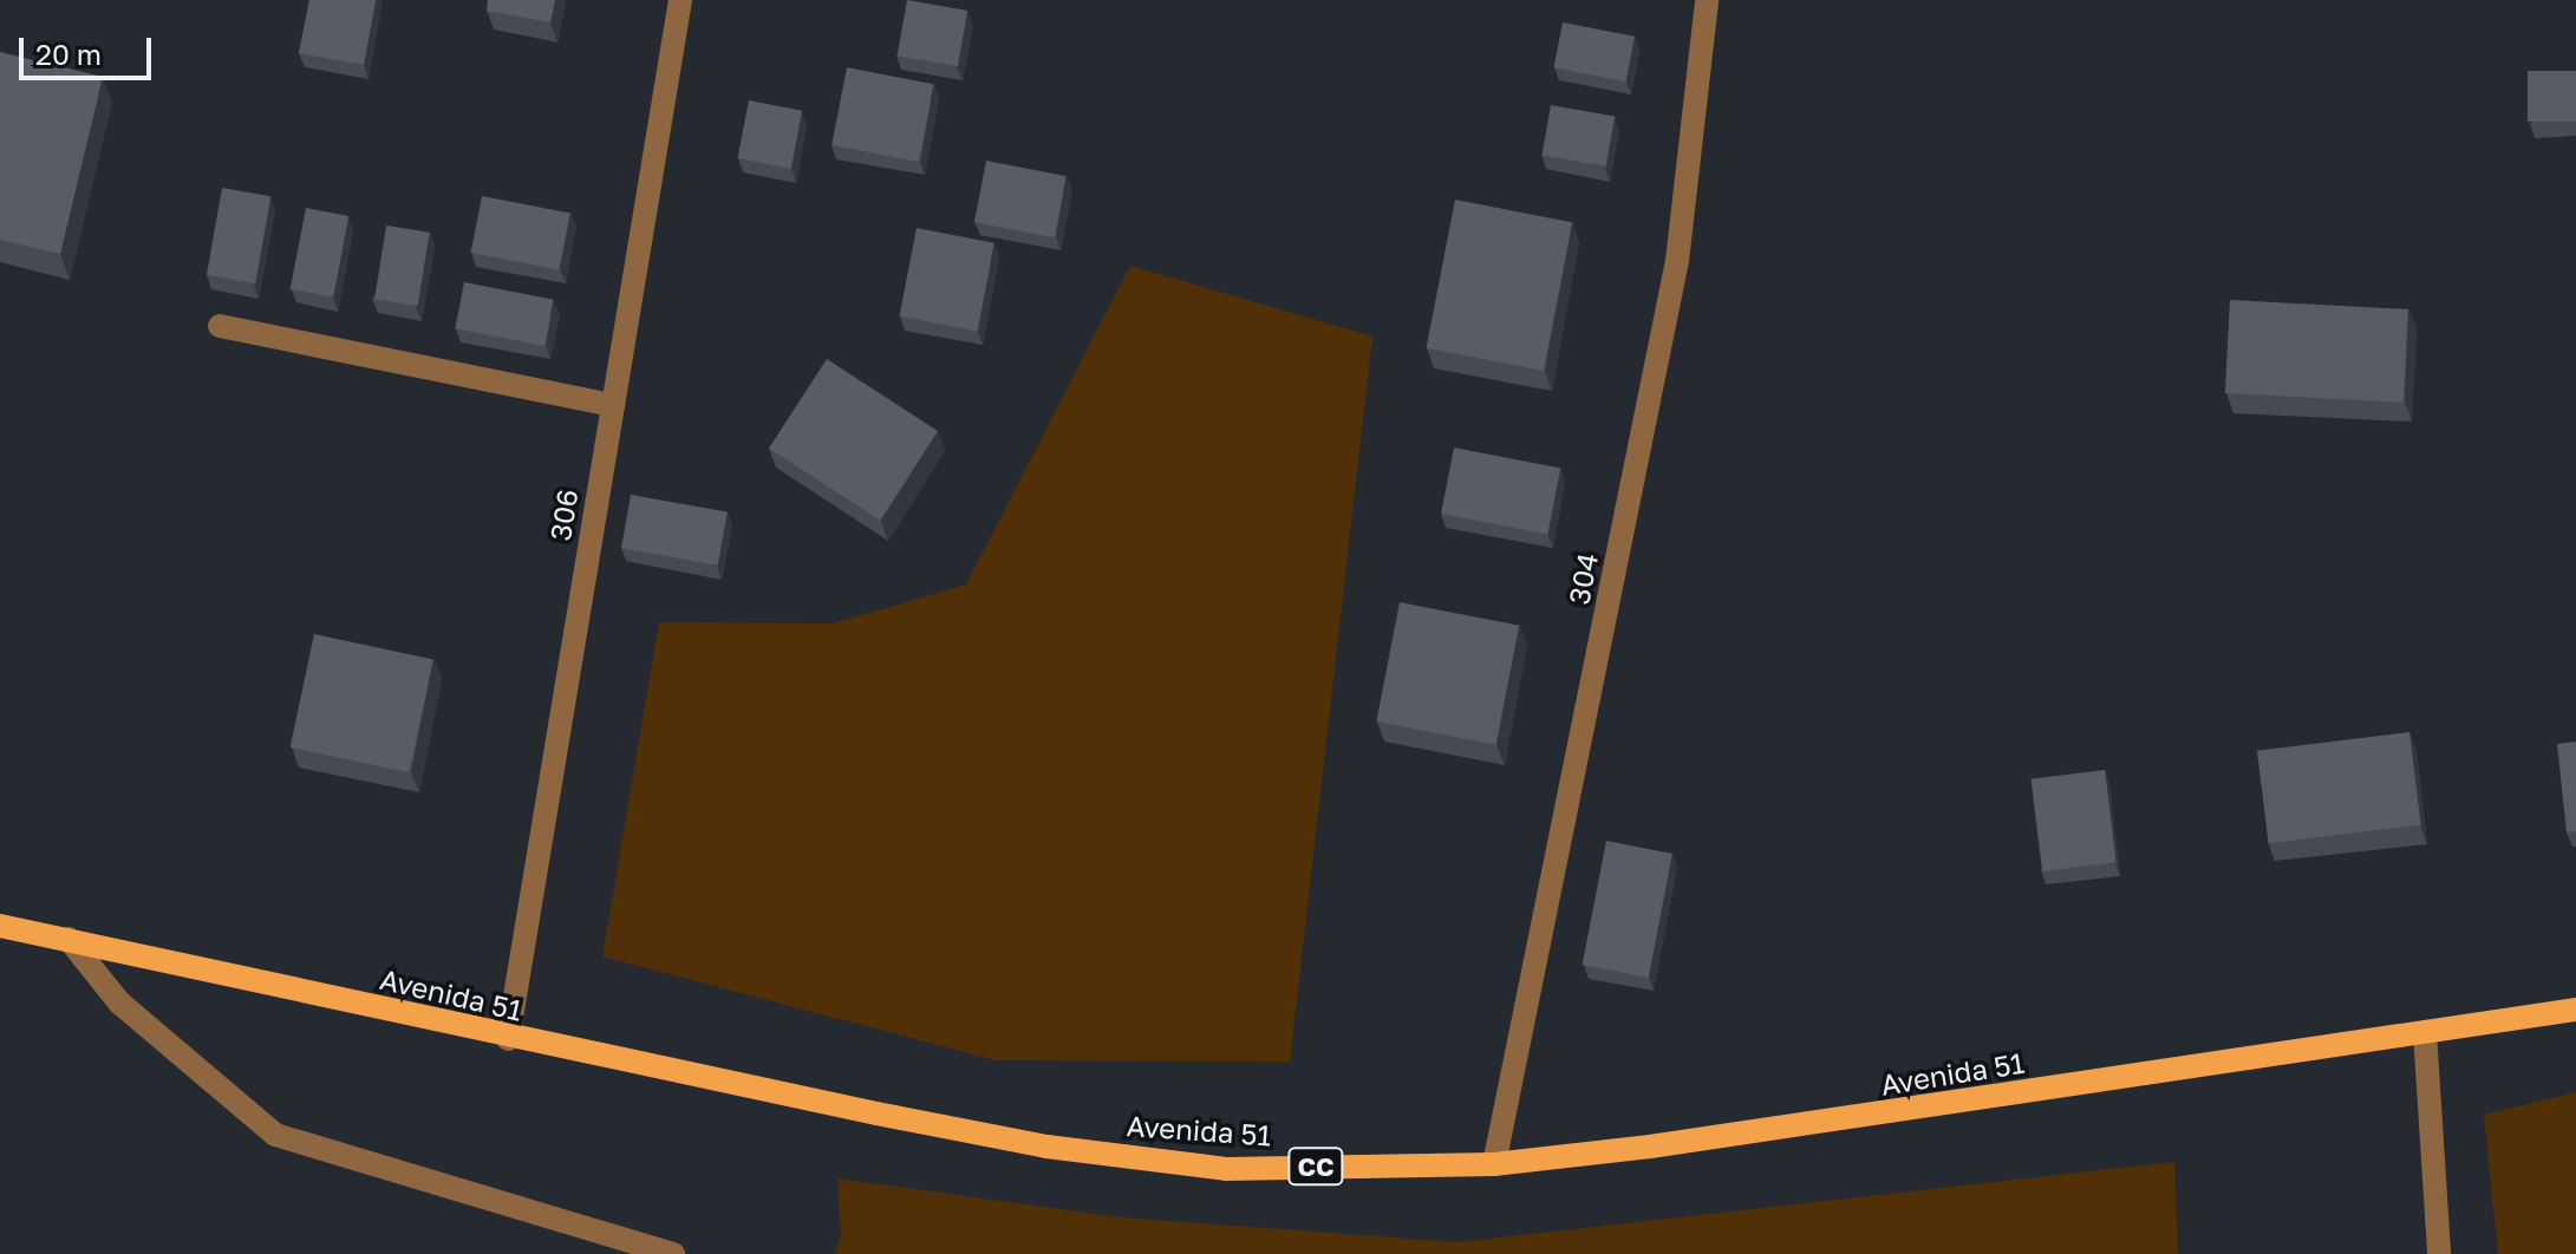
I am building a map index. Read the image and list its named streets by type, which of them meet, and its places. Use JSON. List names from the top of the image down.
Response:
{
  "streets": {
    "main road": ["Avenida 51", "CC"],
    "street": ["306", "304"]
  },
  "crossings": [
    ["306", "Avenida 51"],
    ["304", "Avenida 51"]
  ],
  "scale_bar": "20 m"
}
